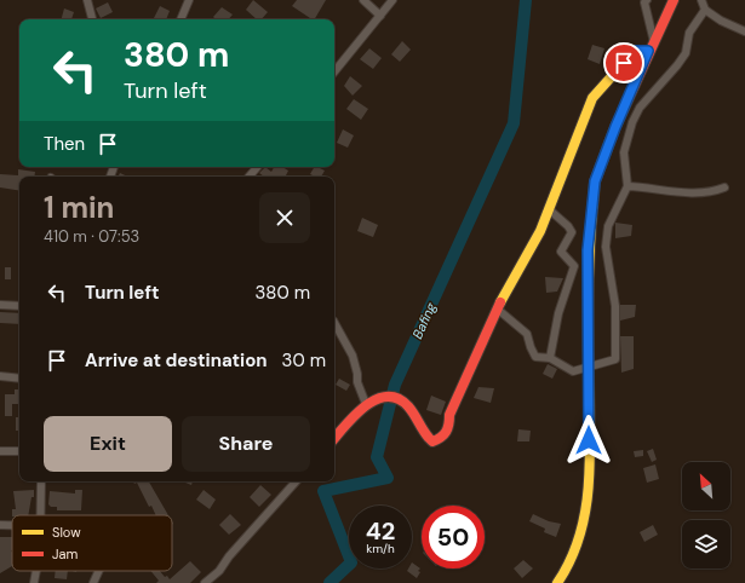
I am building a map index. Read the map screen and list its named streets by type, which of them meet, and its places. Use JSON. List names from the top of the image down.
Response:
{
  "water": ["Bafing"],
  "legend": ["Slow", "Jam"],
  "north": "top left",
  "page": {
    "turn": ["380 m", "Turn left"],
    "then": "Then",
    "heading": ["1 min", "410 m · 07:53"],
    "list": [
      {
        "name": "Turn left",
        "value": "380 m"
      },
      {
        "name": "Arrive at destination",
        "value": "30 m"
      }
    ],
    "buttons": ["Exit", "Share"],
    "speed": "42 km/h",
    "limit": "50"
  }
}
